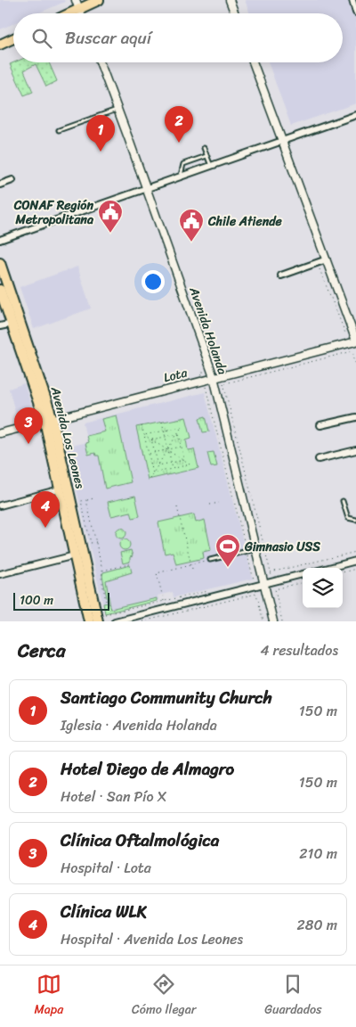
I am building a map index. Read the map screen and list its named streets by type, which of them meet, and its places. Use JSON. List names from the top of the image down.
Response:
{
  "streets": {
    "main road": ["Avenida Los Leones"],
    "street": ["Avenida Holanda", "Lota"]
  },
  "crossings": [
    ["Avenida Holanda", "Lota"],
    ["Lota", "Avenida Los Leones"]
  ],
  "places": {
    "public building": ["CONAF Región Metropolitana", "Chile Atiende"],
    "sports": ["Gimnasio USS"]
  },
  "scale_bar": "100 m",
  "page": {
    "search": "Buscar aquí",
    "pins": [
      "2",
      "1",
      "3",
      "4"
    ],
    "scale": "100 m",
    "heading": ["Cerca", "4 resultados"],
    "list": [
      {
        "mark": "1",
        "name": "Santiago Community Church",
        "note": "Iglesia · Avenida Holanda",
        "value": "150 m"
      },
      {
        "mark": "2",
        "name": "Hotel Diego de Almagro",
        "note": "Hotel · San Pío X",
        "value": "150 m"
      },
      {
        "mark": "3",
        "name": "Clínica Oftalmológica",
        "note": "Hospital · Lota",
        "value": "210 m"
      },
      {
        "mark": "4",
        "name": "Clínica WLK",
        "note": "Hospital · Avenida Los Leones",
        "value": "280 m"
      }
    ],
    "nav": ["Mapa", "Cómo llegar", "Guardados"]
  }
}
